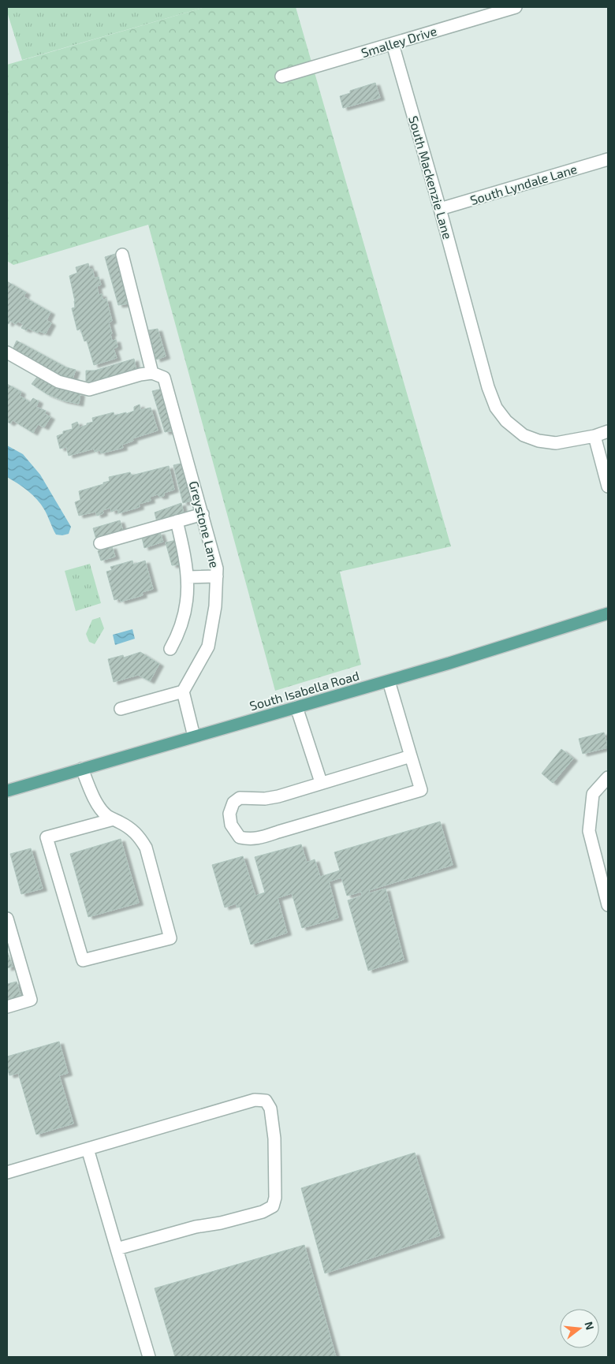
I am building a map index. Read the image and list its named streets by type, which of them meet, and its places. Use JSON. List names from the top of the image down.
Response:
{
  "streets": {
    "main road": ["South Isabella Road"],
    "street": [
      "Smalley Drive",
      "South Mackenzie Lane",
      "South Lyndale Lane",
      "Greystone Lane"
    ]
  },
  "crossings": [
    ["Smalley Drive", "South Mackenzie Lane"],
    ["South Mackenzie Lane", "South Lyndale Lane"]
  ],
  "north": "right"
}
